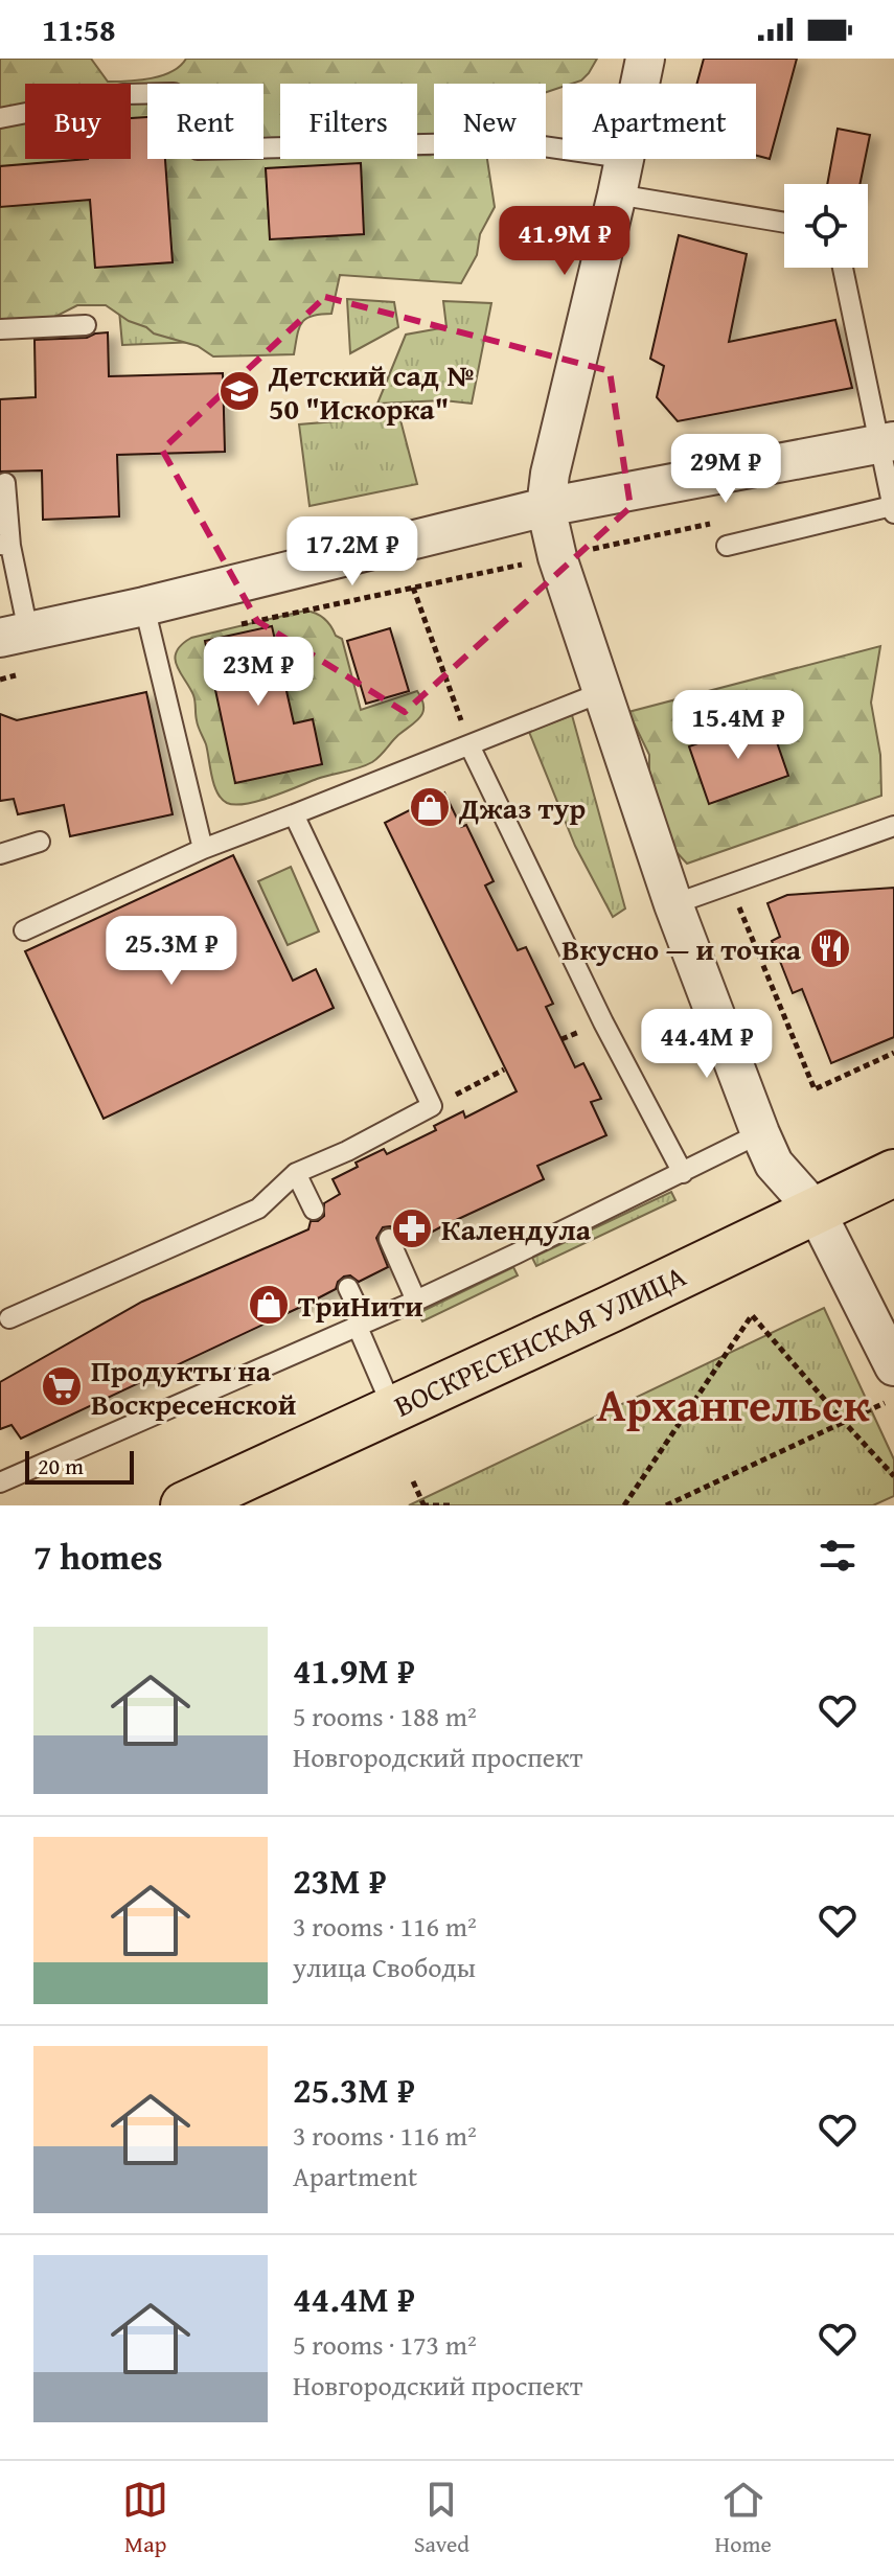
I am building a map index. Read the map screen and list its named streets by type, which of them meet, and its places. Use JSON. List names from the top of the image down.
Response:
{
  "streets": {
    "main road": ["ВОСКРЕСЕНСКАЯ УЛИЦА"]
  },
  "districts": ["Архангельск"],
  "places": {
    "school or university": ["Детский сад № 50 \"Искорка\""],
    "shop": ["Джаз тур", "ТриНити"],
    "restaurant": ["Вкусно — и точка"],
    "pharmacy": ["Календула"],
    "supermarket": ["Продукты на Воскресенской"]
  },
  "scale_bar": "20 m",
  "page": {
    "status": "11:58",
    "chip": [
      "Buy",
      "Rent",
      "Filters",
      "New",
      "Apartment"
    ],
    "price": [
      "41.9M ₽",
      "29M ₽",
      "17.2M ₽",
      "23M ₽",
      "15.4M ₽",
      "25.3M ₽",
      "44.4M ₽"
    ],
    "scale": "20 m",
    "heading": "7 homes",
    "list": [
      {
        "name": "41.9M ₽",
        "note": "5 rooms · 188 m² · Новгородский проспект"
      },
      {
        "name": "23M ₽",
        "note": "3 rooms · 116 m² · улица Свободы"
      },
      {
        "name": "25.3M ₽",
        "note": "3 rooms · 116 m² · Apartment"
      },
      {
        "name": "44.4M ₽",
        "note": "5 rooms · 173 m² · Новгородский проспект"
      }
    ],
    "tabs": ["Map", "Saved", "Home"]
  }
}
